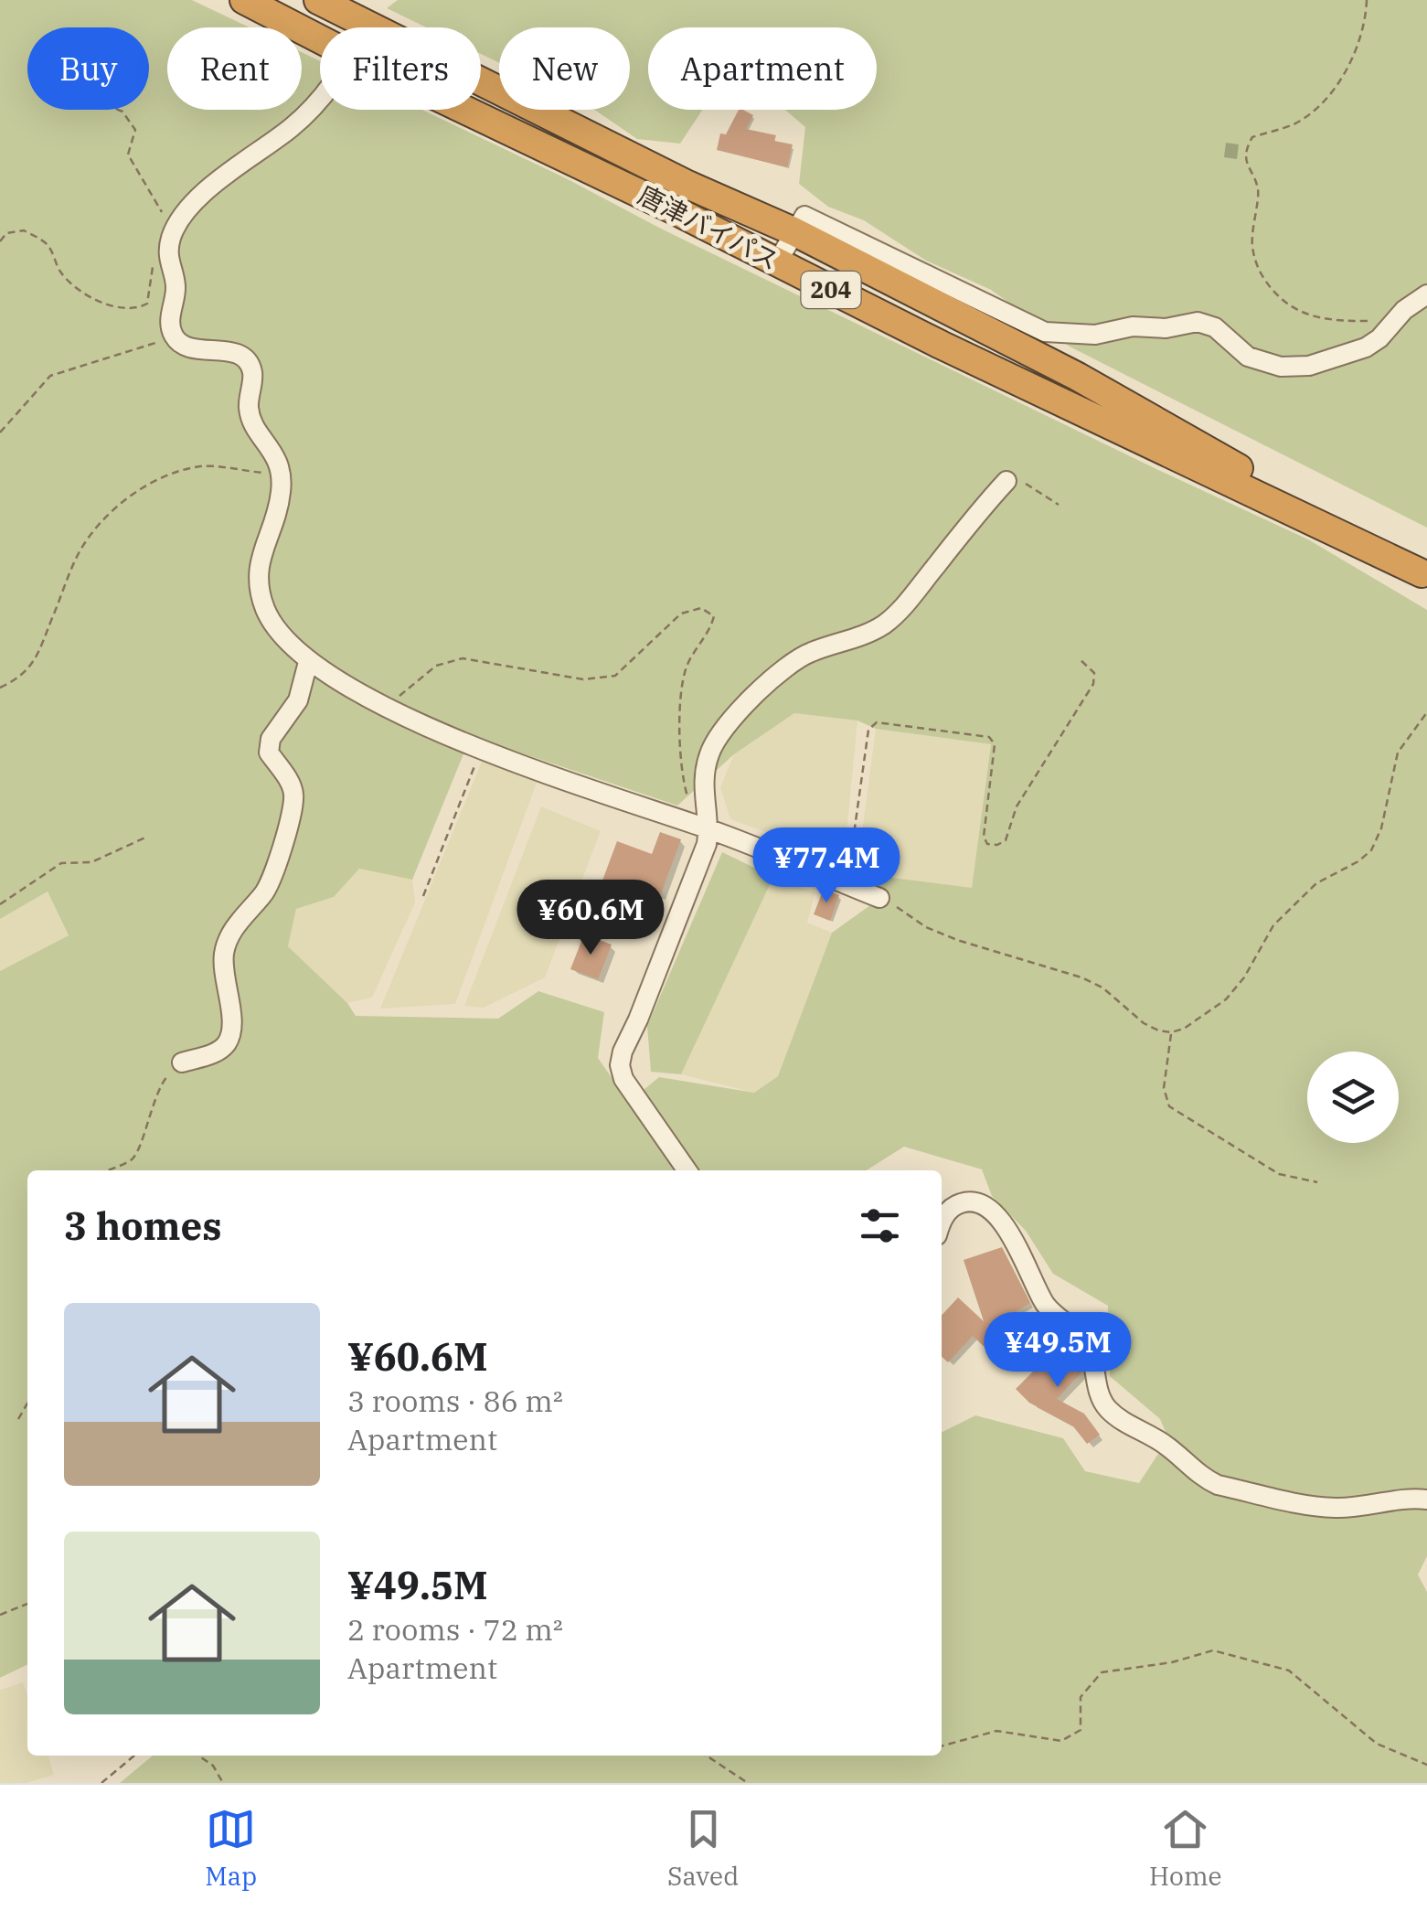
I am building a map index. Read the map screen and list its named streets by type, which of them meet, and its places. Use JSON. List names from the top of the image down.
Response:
{
  "streets": {
    "highway": ["唐津バイパス", "204"]
  },
  "page": {
    "chip": [
      "Buy",
      "Rent",
      "Filters",
      "New",
      "Apartment"
    ],
    "price": ["¥77.4M", "¥60.6M", "¥49.5M"],
    "heading": "3 homes",
    "list": [
      {
        "name": "¥60.6M",
        "note": "3 rooms · 86 m² · Apartment"
      },
      {
        "name": "¥49.5M",
        "note": "2 rooms · 72 m² · Apartment"
      }
    ],
    "tabs": ["Map", "Saved", "Home"]
  }
}
